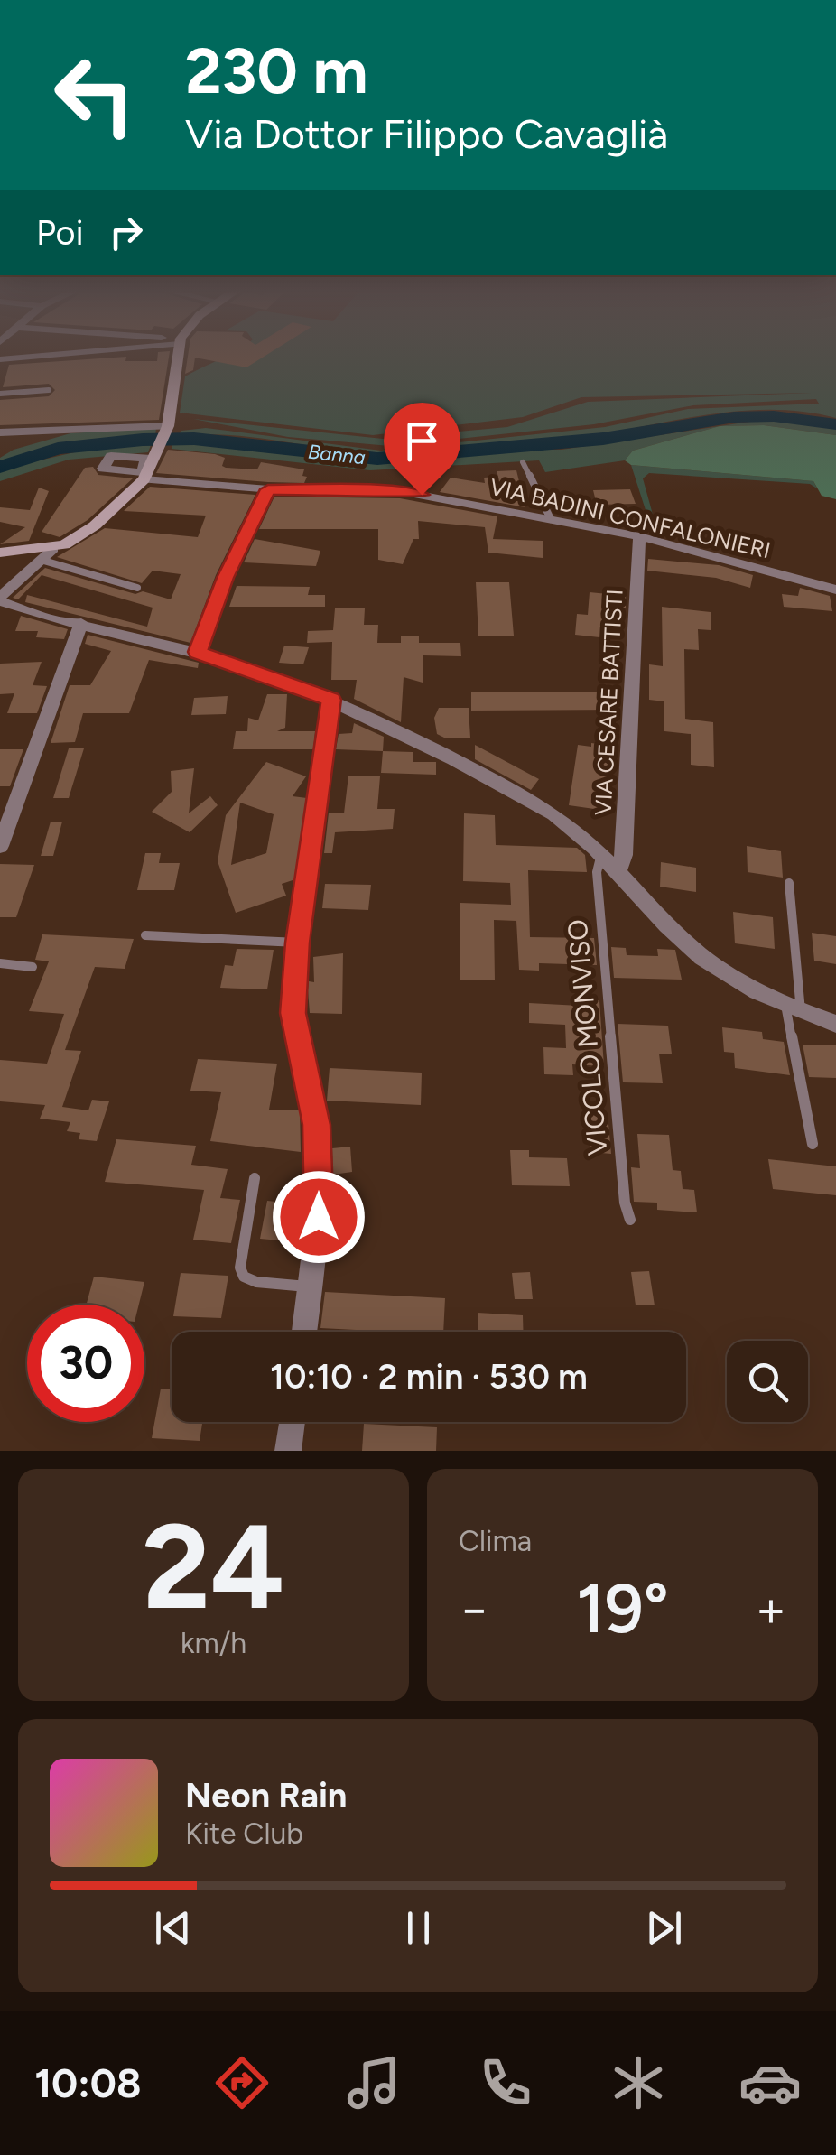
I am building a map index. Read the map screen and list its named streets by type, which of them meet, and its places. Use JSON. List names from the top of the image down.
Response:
{
  "streets": {
    "street": ["VIA BADINI CONFALONIERI", "VIA CESARE BATTISTI"],
    "lane": ["VICOLO MONVISO"]
  },
  "crossings": [
    ["VIA BADINI CONFALONIERI", "VIA CESARE BATTISTI"]
  ],
  "water": ["Banna"],
  "page": {
    "turn": ["230 m", "Via Dottor Filippo Cavaglià"],
    "then": "Poi",
    "limit": "30",
    "trip": "10:10 · 2 min · 530 m",
    "tile": [
      ["24", "km/h"],
      "Clima"
    ],
    "heat": ["−", "19°", "+"],
    "song": ["Neon Rain", "Kite Club"],
    "tabs": "10:08"
  }
}
